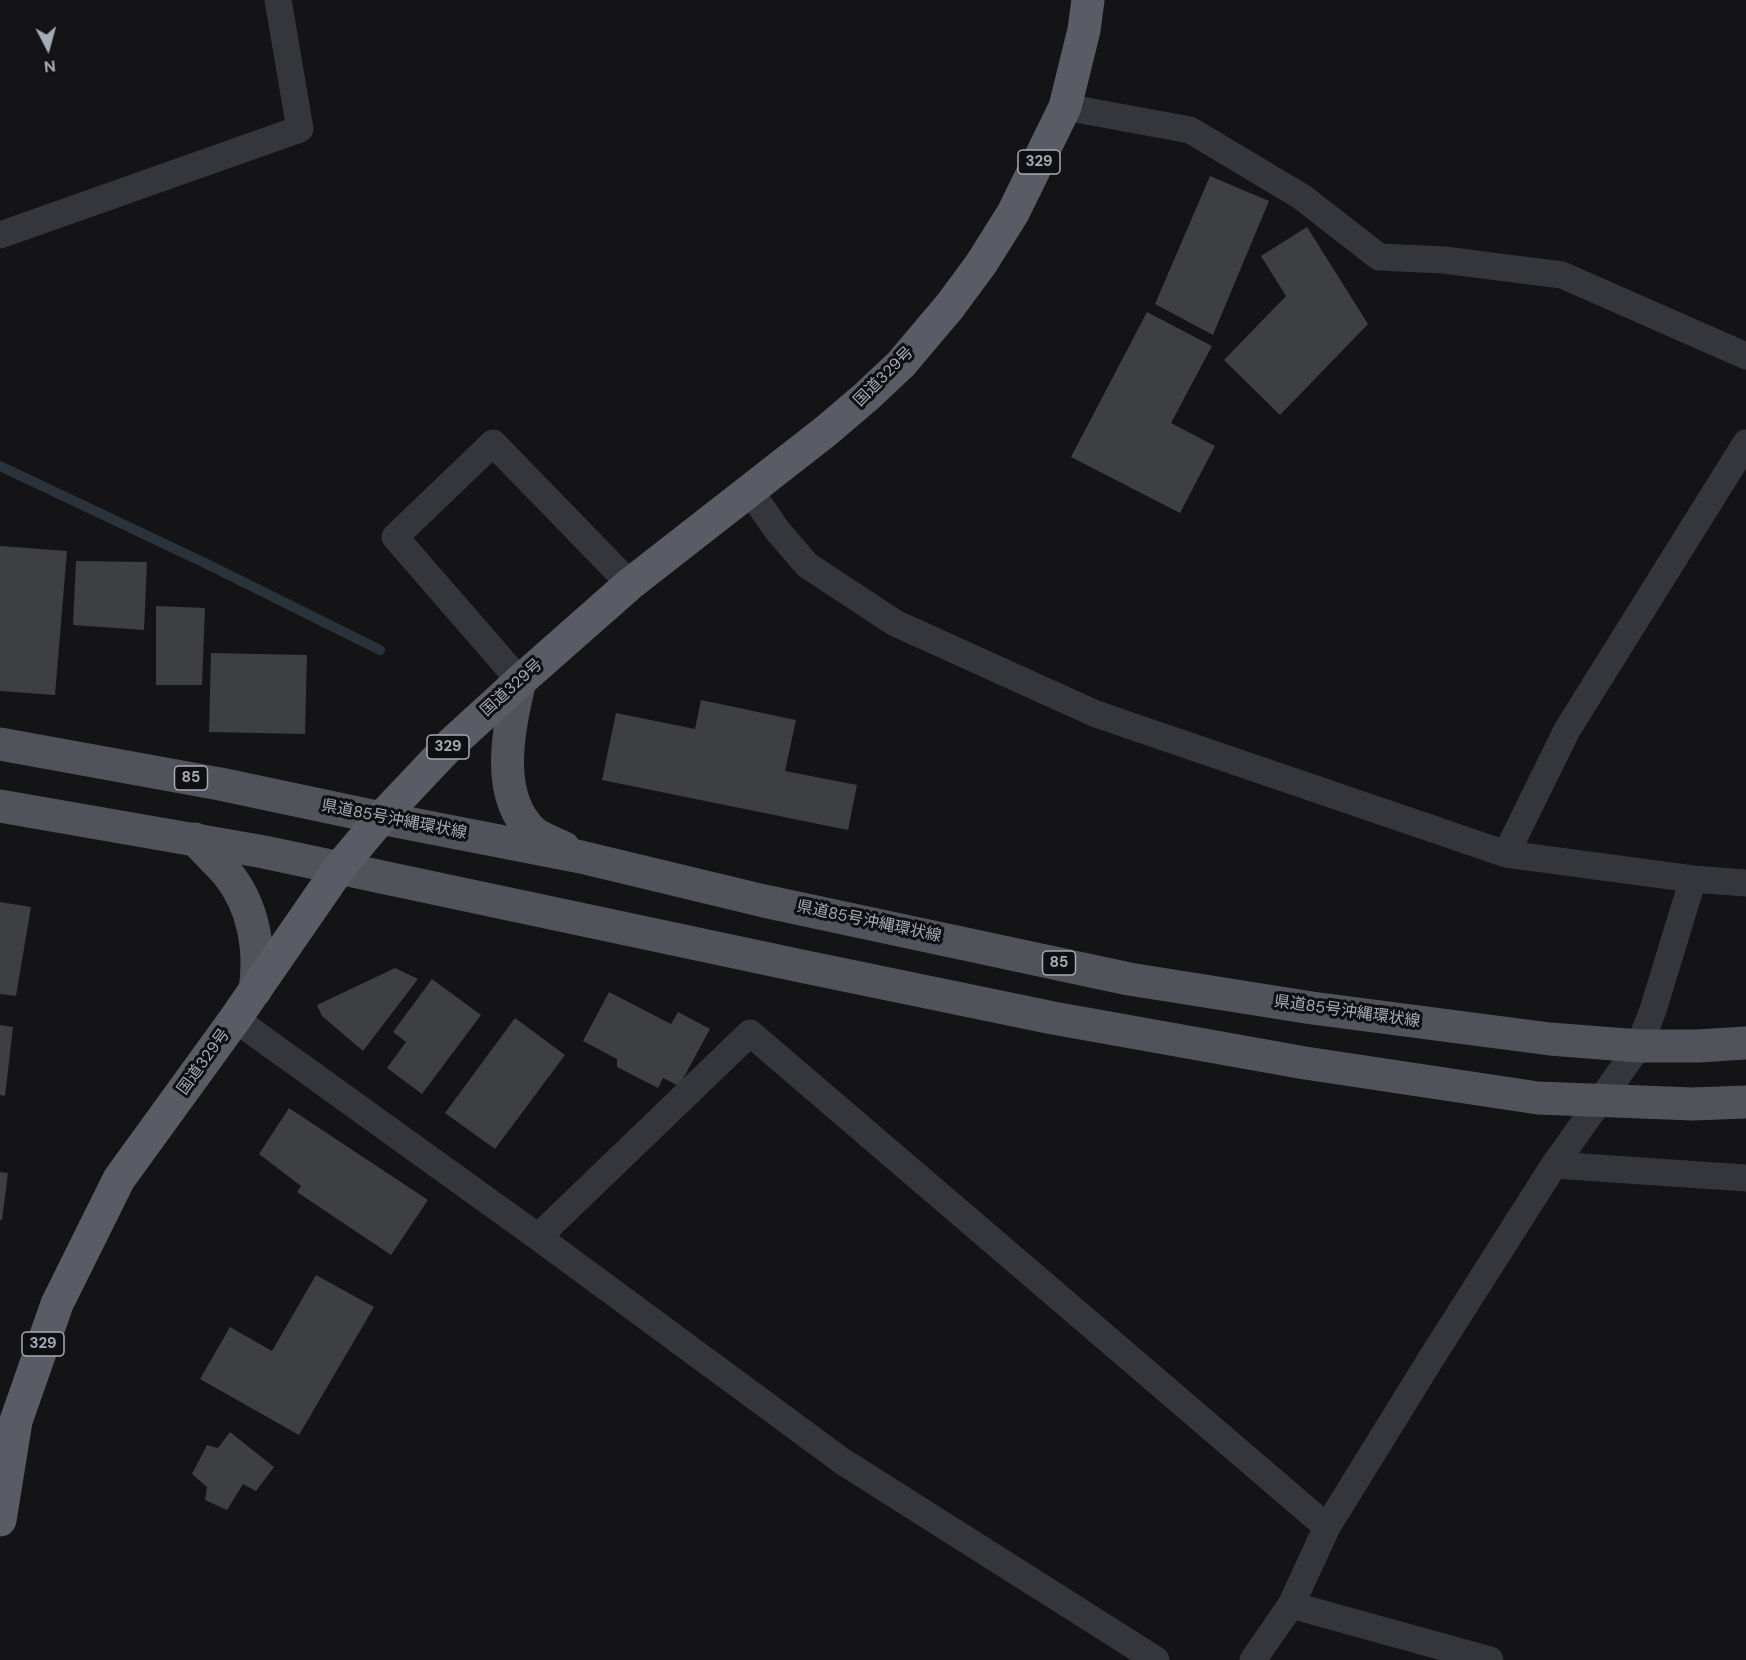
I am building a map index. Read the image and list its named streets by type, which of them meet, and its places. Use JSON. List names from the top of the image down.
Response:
{
  "streets": {
    "highway": ["329", "国道329号"],
    "main road": ["85", "県道85号沖縄環状線"]
  },
  "crossings": [
    ["国道329号", "県道85号沖縄環状線"]
  ],
  "north": "bottom"
}
